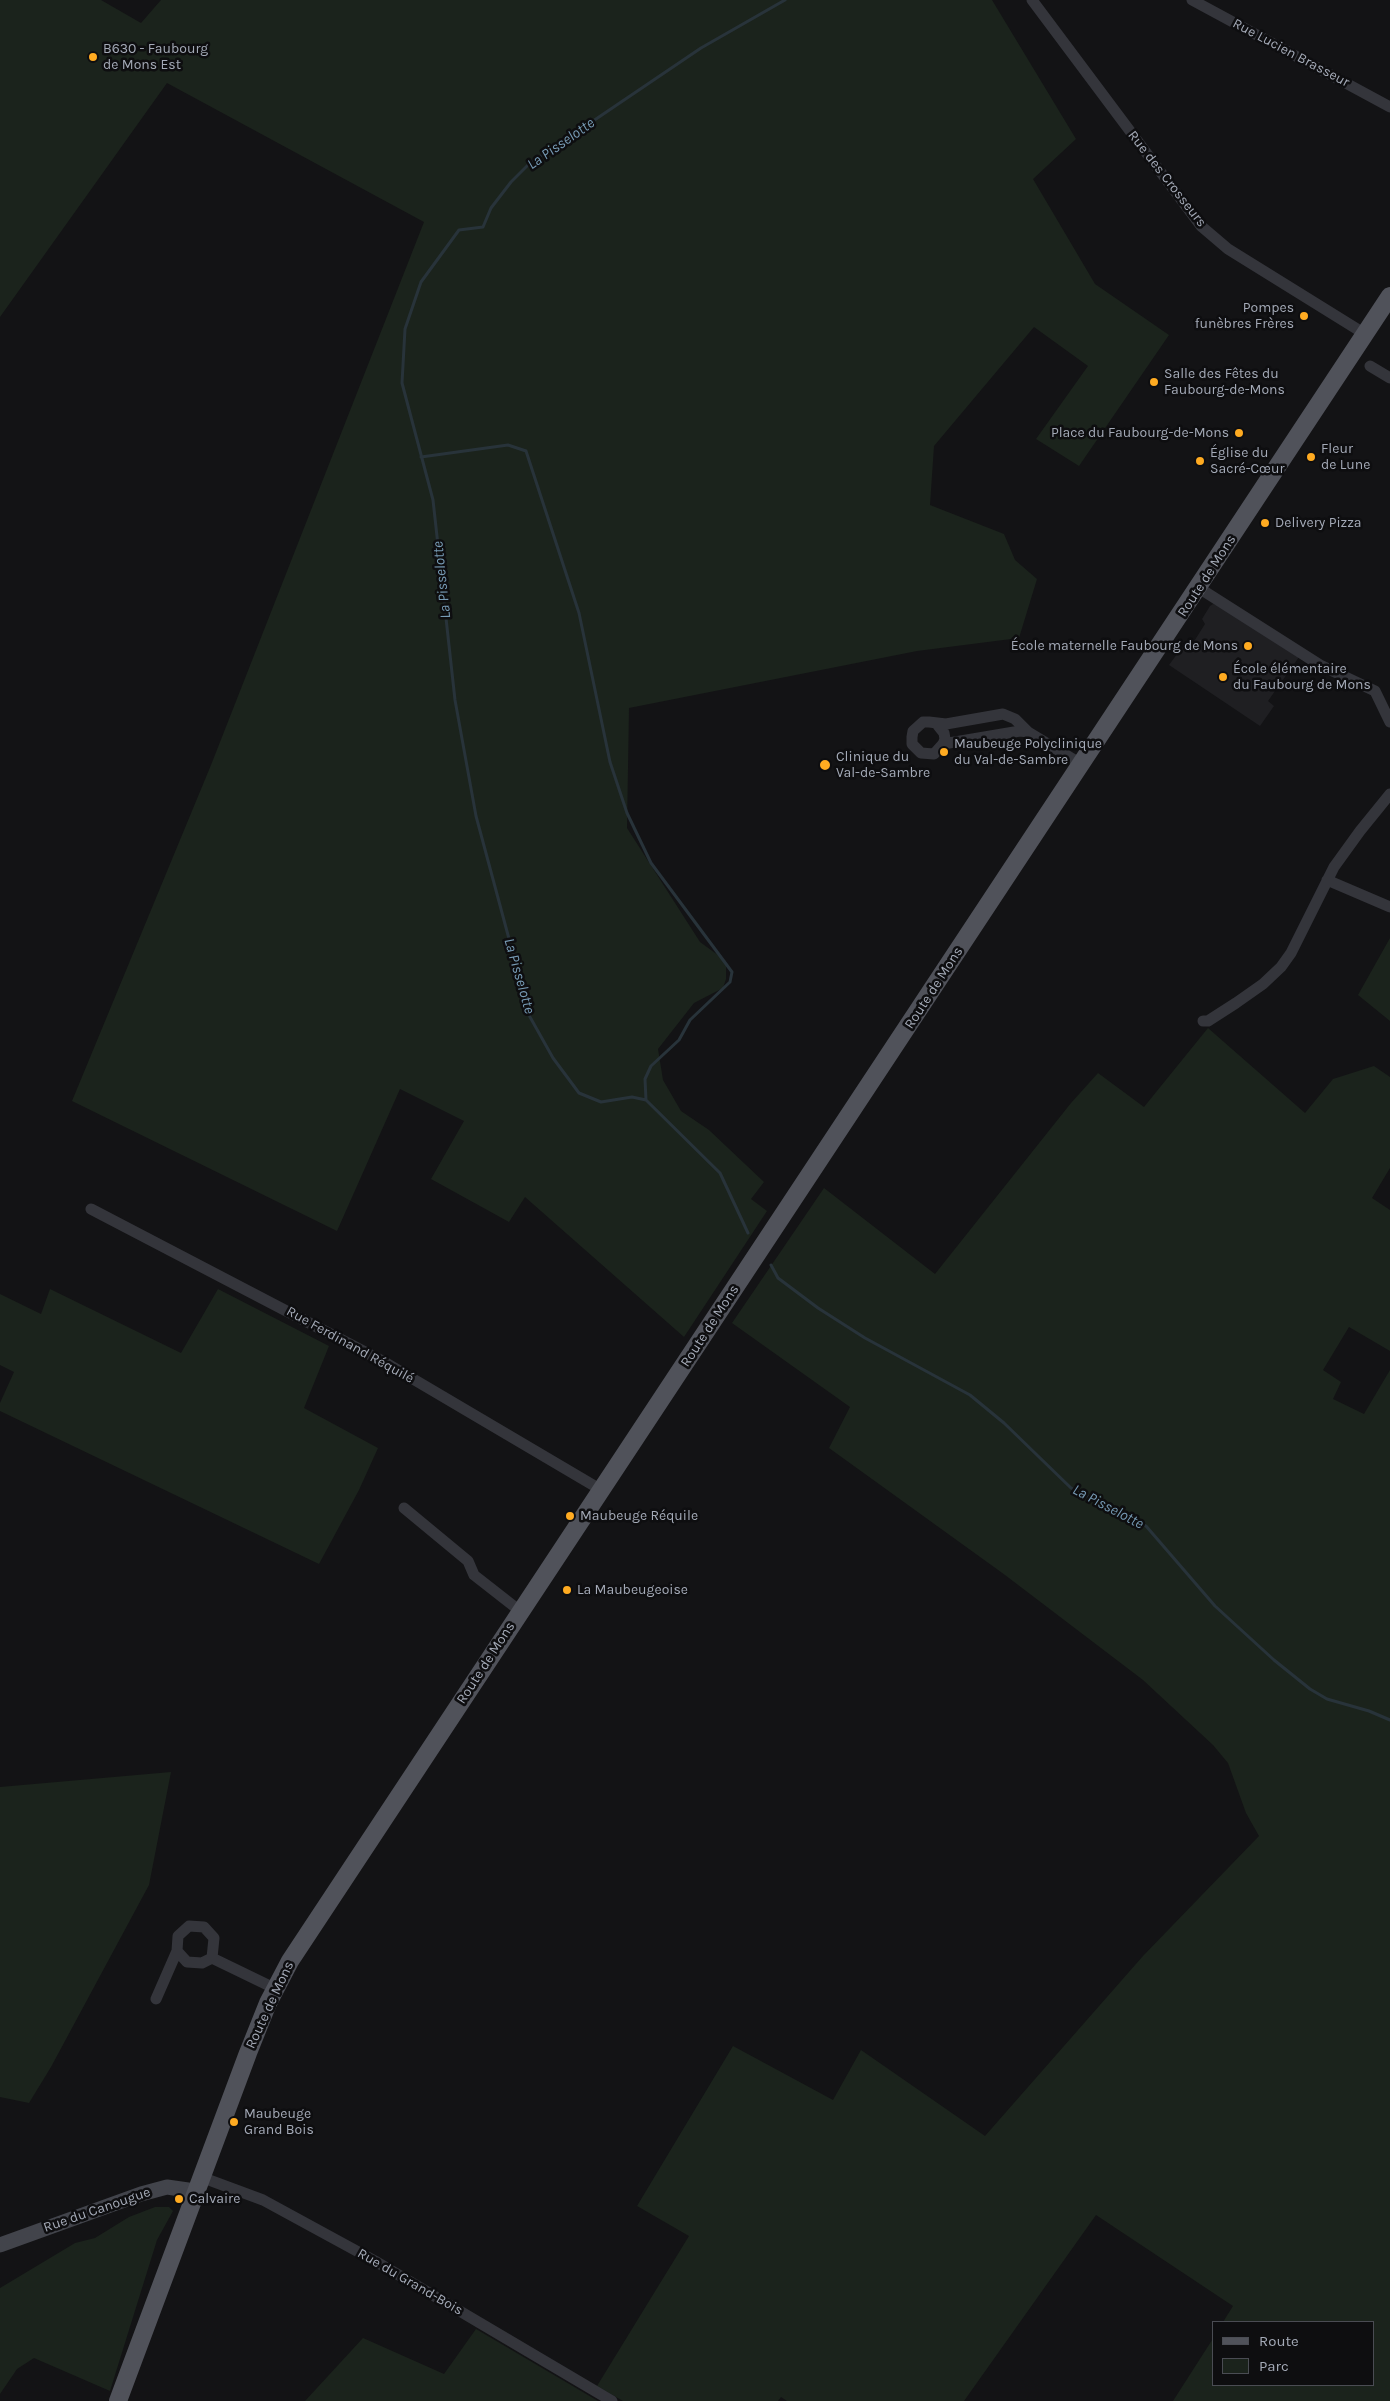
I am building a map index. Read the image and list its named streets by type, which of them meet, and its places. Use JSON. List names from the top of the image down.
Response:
{
  "streets": {
    "main road": ["Route de Mons"],
    "street": [
      "Rue Lucien Brasseur",
      "Rue des Crosseurs",
      "Rue Ferdinand Réquilé",
      "Rue du Canougue",
      "Rue du Grand-Bois"
    ]
  },
  "crossings": [
    ["Rue des Crosseurs", "Route de Mons"],
    ["Route de Mons", "Rue Ferdinand Réquilé"],
    ["Route de Mons", "Rue du Canougue"],
    ["Route de Mons", "Rue du Grand-Bois"],
    ["Rue du Canougue", "Rue du Grand-Bois"]
  ],
  "water": ["La Pisselotte"],
  "places": [
    "B630 - Faubourg de Mons Est",
    "Pompes funèbres Frères",
    "Salle des Fêtes du Faubourg-de-Mons",
    "Place du Faubourg-de-Mons",
    "Fleur de Lune",
    "Église du Sacré-Cœur",
    "Delivery Pizza",
    "École maternelle Faubourg de Mons",
    "École élémentaire du Faubourg de Mons",
    "Maubeuge Polyclinique du Val-de-Sambre",
    "Clinique du Val-de-Sambre",
    "Maubeuge Réquile",
    "La Maubeugeoise",
    "Maubeuge Grand Bois",
    "Calvaire"
  ],
  "legend": ["Route", "Parc"]
}
